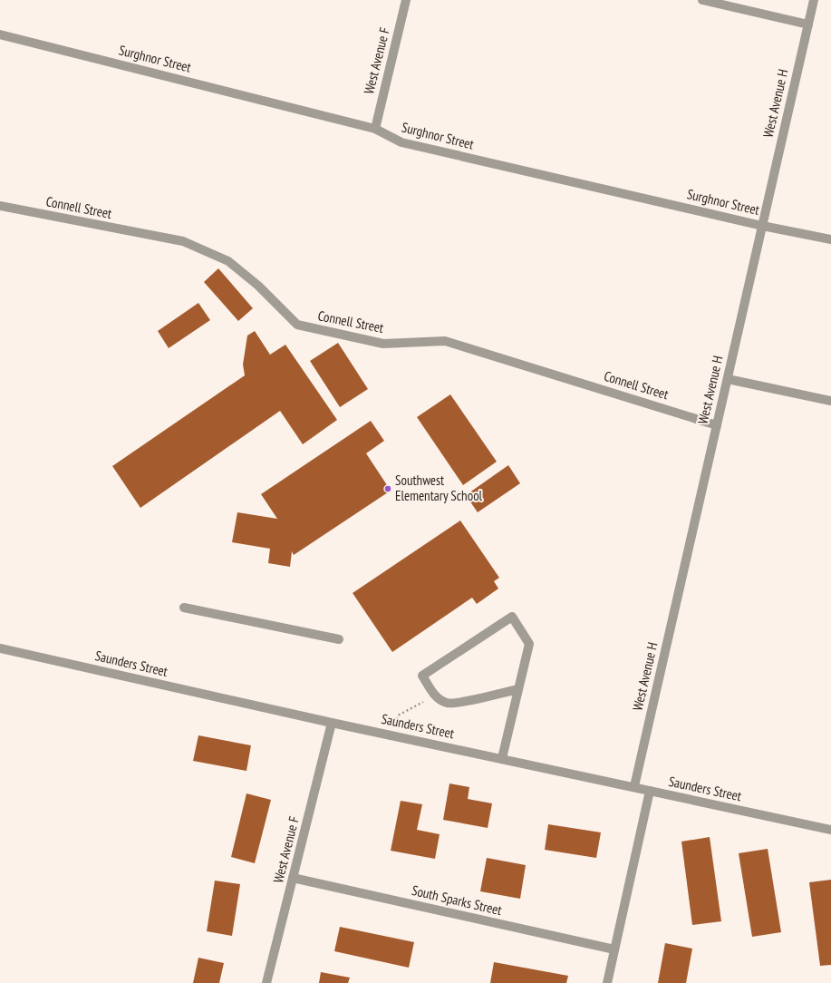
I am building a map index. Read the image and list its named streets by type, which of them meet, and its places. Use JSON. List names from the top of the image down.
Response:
{
  "streets": {
    "street": [
      "Surghnor Street",
      "West Avenue F",
      "West Avenue H",
      "Connell Street",
      "Saunders Street",
      "South Sparks Street"
    ]
  },
  "crossings": [
    ["Surghnor Street", "West Avenue F"],
    ["Surghnor Street", "West Avenue H"],
    ["West Avenue F", "Saunders Street"],
    ["West Avenue F", "South Sparks Street"],
    ["West Avenue H", "Connell Street"],
    ["West Avenue H", "Saunders Street"]
  ],
  "places": ["Southwest Elementary School"]
}
